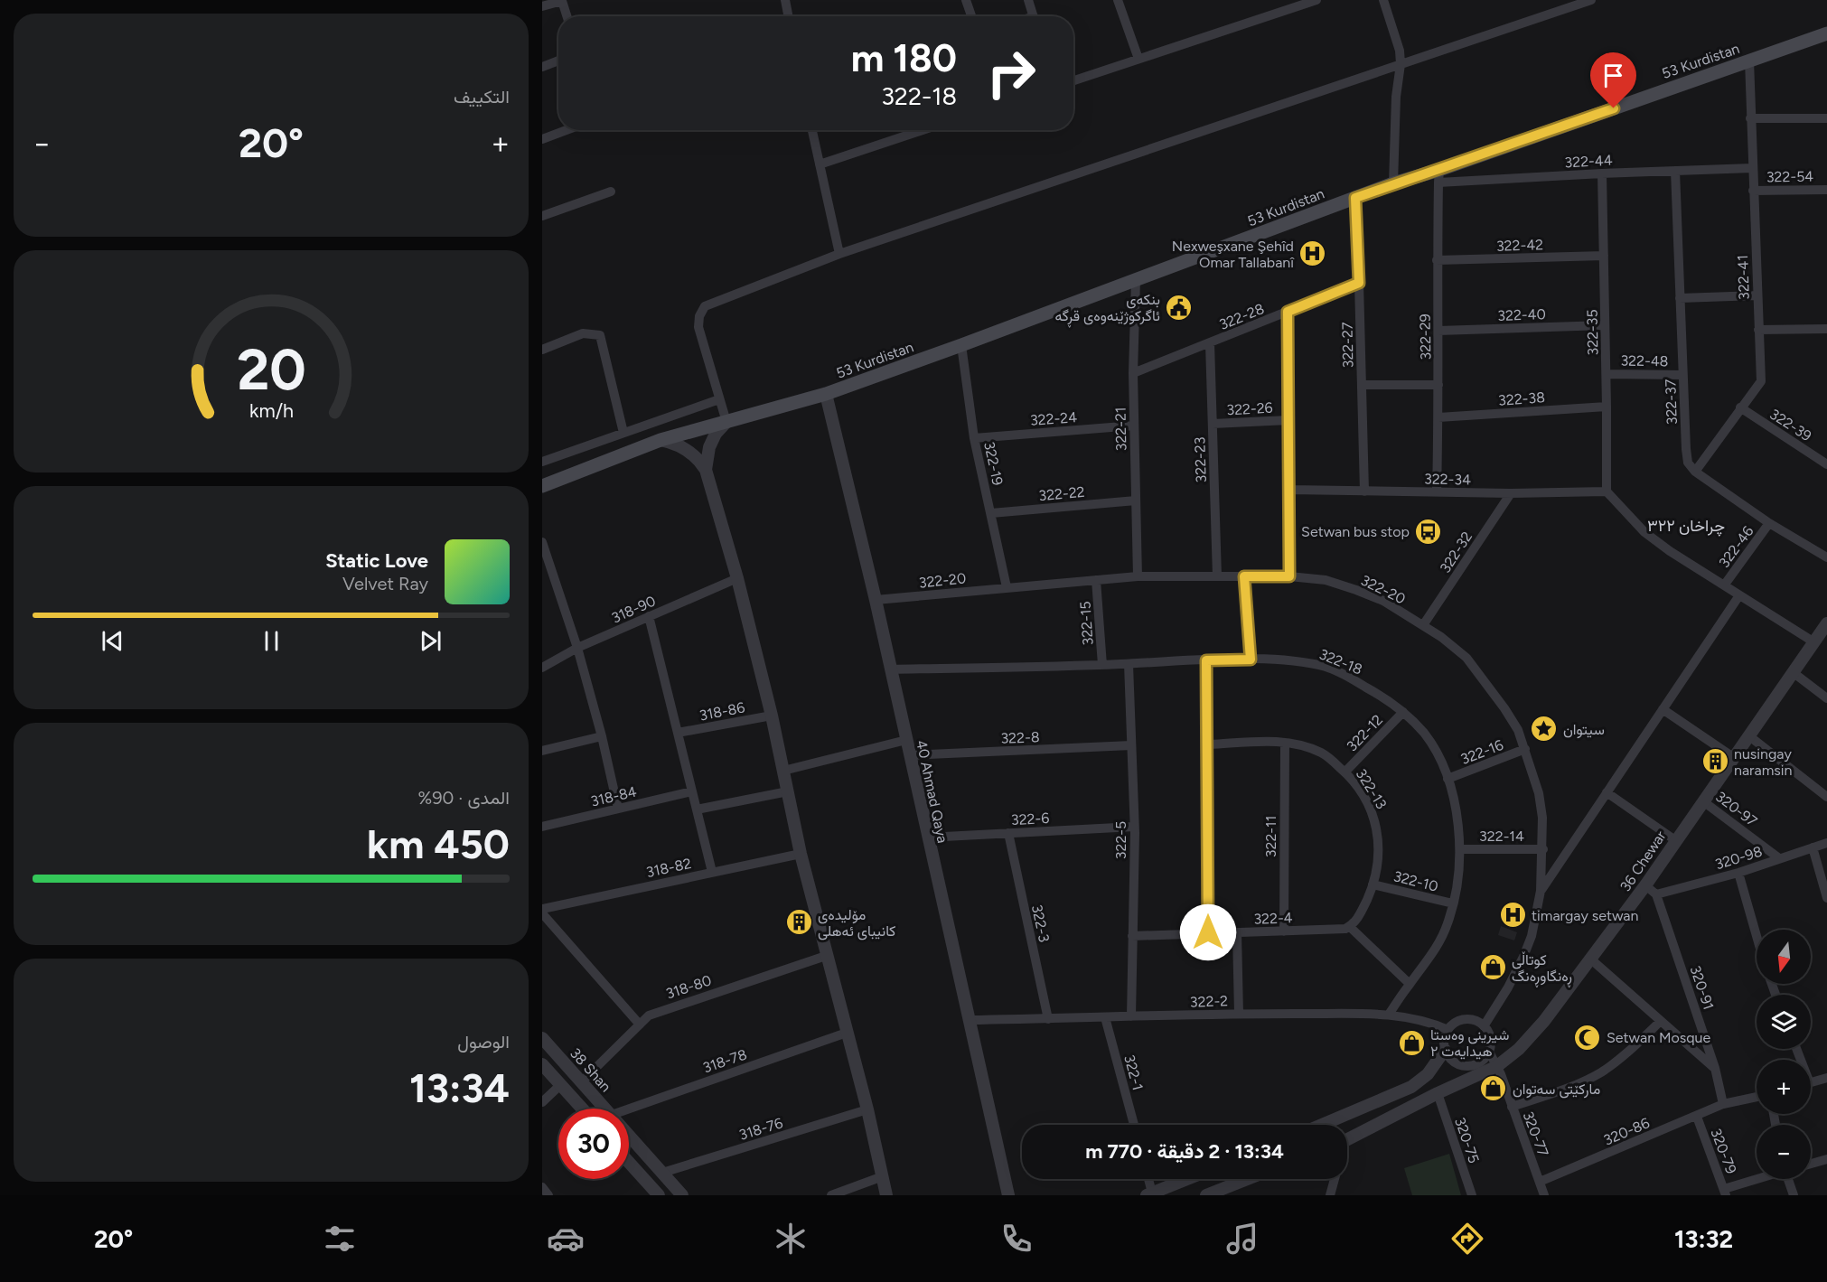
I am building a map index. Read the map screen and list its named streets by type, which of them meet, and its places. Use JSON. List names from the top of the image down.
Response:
{
  "streets": {
    "main road": ["53 Kurdistan"],
    "street": [
      "322-44",
      "322-54",
      "322-42",
      "322-41",
      "322-40",
      "322-28",
      "322-35",
      "322-29",
      "322-27",
      "322-48",
      "322-38",
      "322-37",
      "322-26",
      "322-24",
      "322-39",
      "322-21",
      "322-23",
      "322-19",
      "322-34",
      "322-22",
      "322-46",
      "322-32",
      "322-20",
      "318-90",
      "322-15",
      "322-18",
      "318-86",
      "322-12",
      "322-8",
      "322-16",
      "322-13",
      "40 Ahmad Qaya",
      "318-84",
      "320-97",
      "322-6",
      "322-14",
      "322-11",
      "322-5",
      "320-98",
      "36 Chewar",
      "318-82",
      "322-10",
      "322-4",
      "322-3",
      "318-80",
      "320-91",
      "322-2",
      "318-78",
      "38 Shan",
      "322-1",
      "318-76",
      "320-86",
      "320-77",
      "320-75",
      "320-79"
    ]
  },
  "crossings": [
    ["53 Kurdistan", "322-44"],
    ["53 Kurdistan", "322-41"],
    ["53 Kurdistan", "322-29"],
    ["53 Kurdistan", "322-27"],
    ["53 Kurdistan", "322-21"],
    ["53 Kurdistan", "322-19"],
    ["53 Kurdistan", "40 Ahmad Qaya"],
    ["322-44", "322-41"],
    ["322-44", "322-35"],
    ["322-44", "322-29"],
    ["322-44", "322-37"],
    ["322-54", "322-41"],
    ["322-42", "322-35"],
    ["322-42", "322-29"],
    ["322-41", "322-37"],
    ["322-41", "322-39"],
    ["322-40", "322-35"],
    ["322-40", "322-29"],
    ["322-28", "322-27"],
    ["322-28", "322-21"],
    ["322-28", "322-23"],
    ["322-35", "322-48"],
    ["322-35", "322-38"],
    ["322-35", "322-34"],
    ["322-29", "322-38"],
    ["322-29", "322-34"],
    ["322-27", "322-34"],
    ["322-48", "322-37"],
    ["322-26", "322-23"],
    ["322-24", "322-21"],
    ["322-24", "322-19"],
    ["322-21", "322-22"],
    ["322-21", "322-20"],
    ["322-23", "322-20"],
    ["322-19", "322-22"],
    ["322-19", "322-20"],
    ["322-34", "322-32"],
    ["322-32", "322-20"],
    ["322-20", "322-15"],
    ["322-20", "322-16"],
    ["322-20", "40 Ahmad Qaya"],
    ["322-20", "322-14"],
    ["322-20", "322-2"],
    ["322-20", "320-77"],
    ["322-15", "322-18"],
    ["322-18", "322-12"],
    ["322-18", "322-16"],
    ["322-18", "40 Ahmad Qaya"],
    ["322-18", "322-14"],
    ["322-18", "322-5"],
    ["322-18", "322-10"],
    ["322-18", "322-2"],
    ["322-12", "322-13"],
    ["322-8", "40 Ahmad Qaya"],
    ["322-8", "322-5"],
    ["322-13", "322-11"],
    ["322-13", "322-10"],
    ["322-13", "322-4"],
    ["40 Ahmad Qaya", "322-6"],
    ["40 Ahmad Qaya", "322-2"],
    ["320-97", "320-98"],
    ["320-97", "36 Chewar"],
    ["322-6", "322-5"],
    ["322-6", "322-3"],
    ["322-11", "322-4"],
    ["322-5", "322-4"],
    ["322-5", "322-2"],
    ["320-98", "320-91"],
    ["36 Chewar", "320-77"],
    ["36 Chewar", "320-75"],
    ["322-3", "322-2"],
    ["318-80", "38 Shan"],
    ["320-91", "320-86"],
    ["322-2", "322-1"],
    ["322-2", "320-77"],
    ["38 Shan", "318-76"],
    ["320-86", "320-77"],
    ["320-86", "320-79"]
  ],
  "districts": ["چراخان ٣٢٢"],
  "places": {
    "hospital": ["Nexweşxane Şehîd Omar Tallabanî", "timargay setwan"],
    "public building": ["بنکەی ئاگرکوژێنەوەی قڕگە"],
    "bus stop": ["Setwan bus stop"],
    "place": ["سيتوان"],
    "building": ["nusingay naramsin", "مۆلیدەی کانیبای ئەهلی"],
    "shop": ["کوتاڵی ڕەنگاوڕەنگ", "شیرینی وەستا هیدایەت ٢", "مارکێتی سەتوان"],
    "mosque": ["Setwan Mosque"]
  },
  "north": "bottom",
  "page": {
    "tile": [
      "التكييف",
      ["المدى · 90%", "450 km"],
      ["الوصول", "13:34"]
    ],
    "turn": ["180 m", "322-18"],
    "heat": ["−", "20°", "+"],
    "song": ["Static Love", "Velvet Ray"],
    "map_buttons": ["+", "−"],
    "limit": "30",
    "trip": "13:34 · 2 دقيقة · 770 m",
    "tabs": ["13:32", "20°"],
    "gauge": ["20", "km/h"]
  }
}
